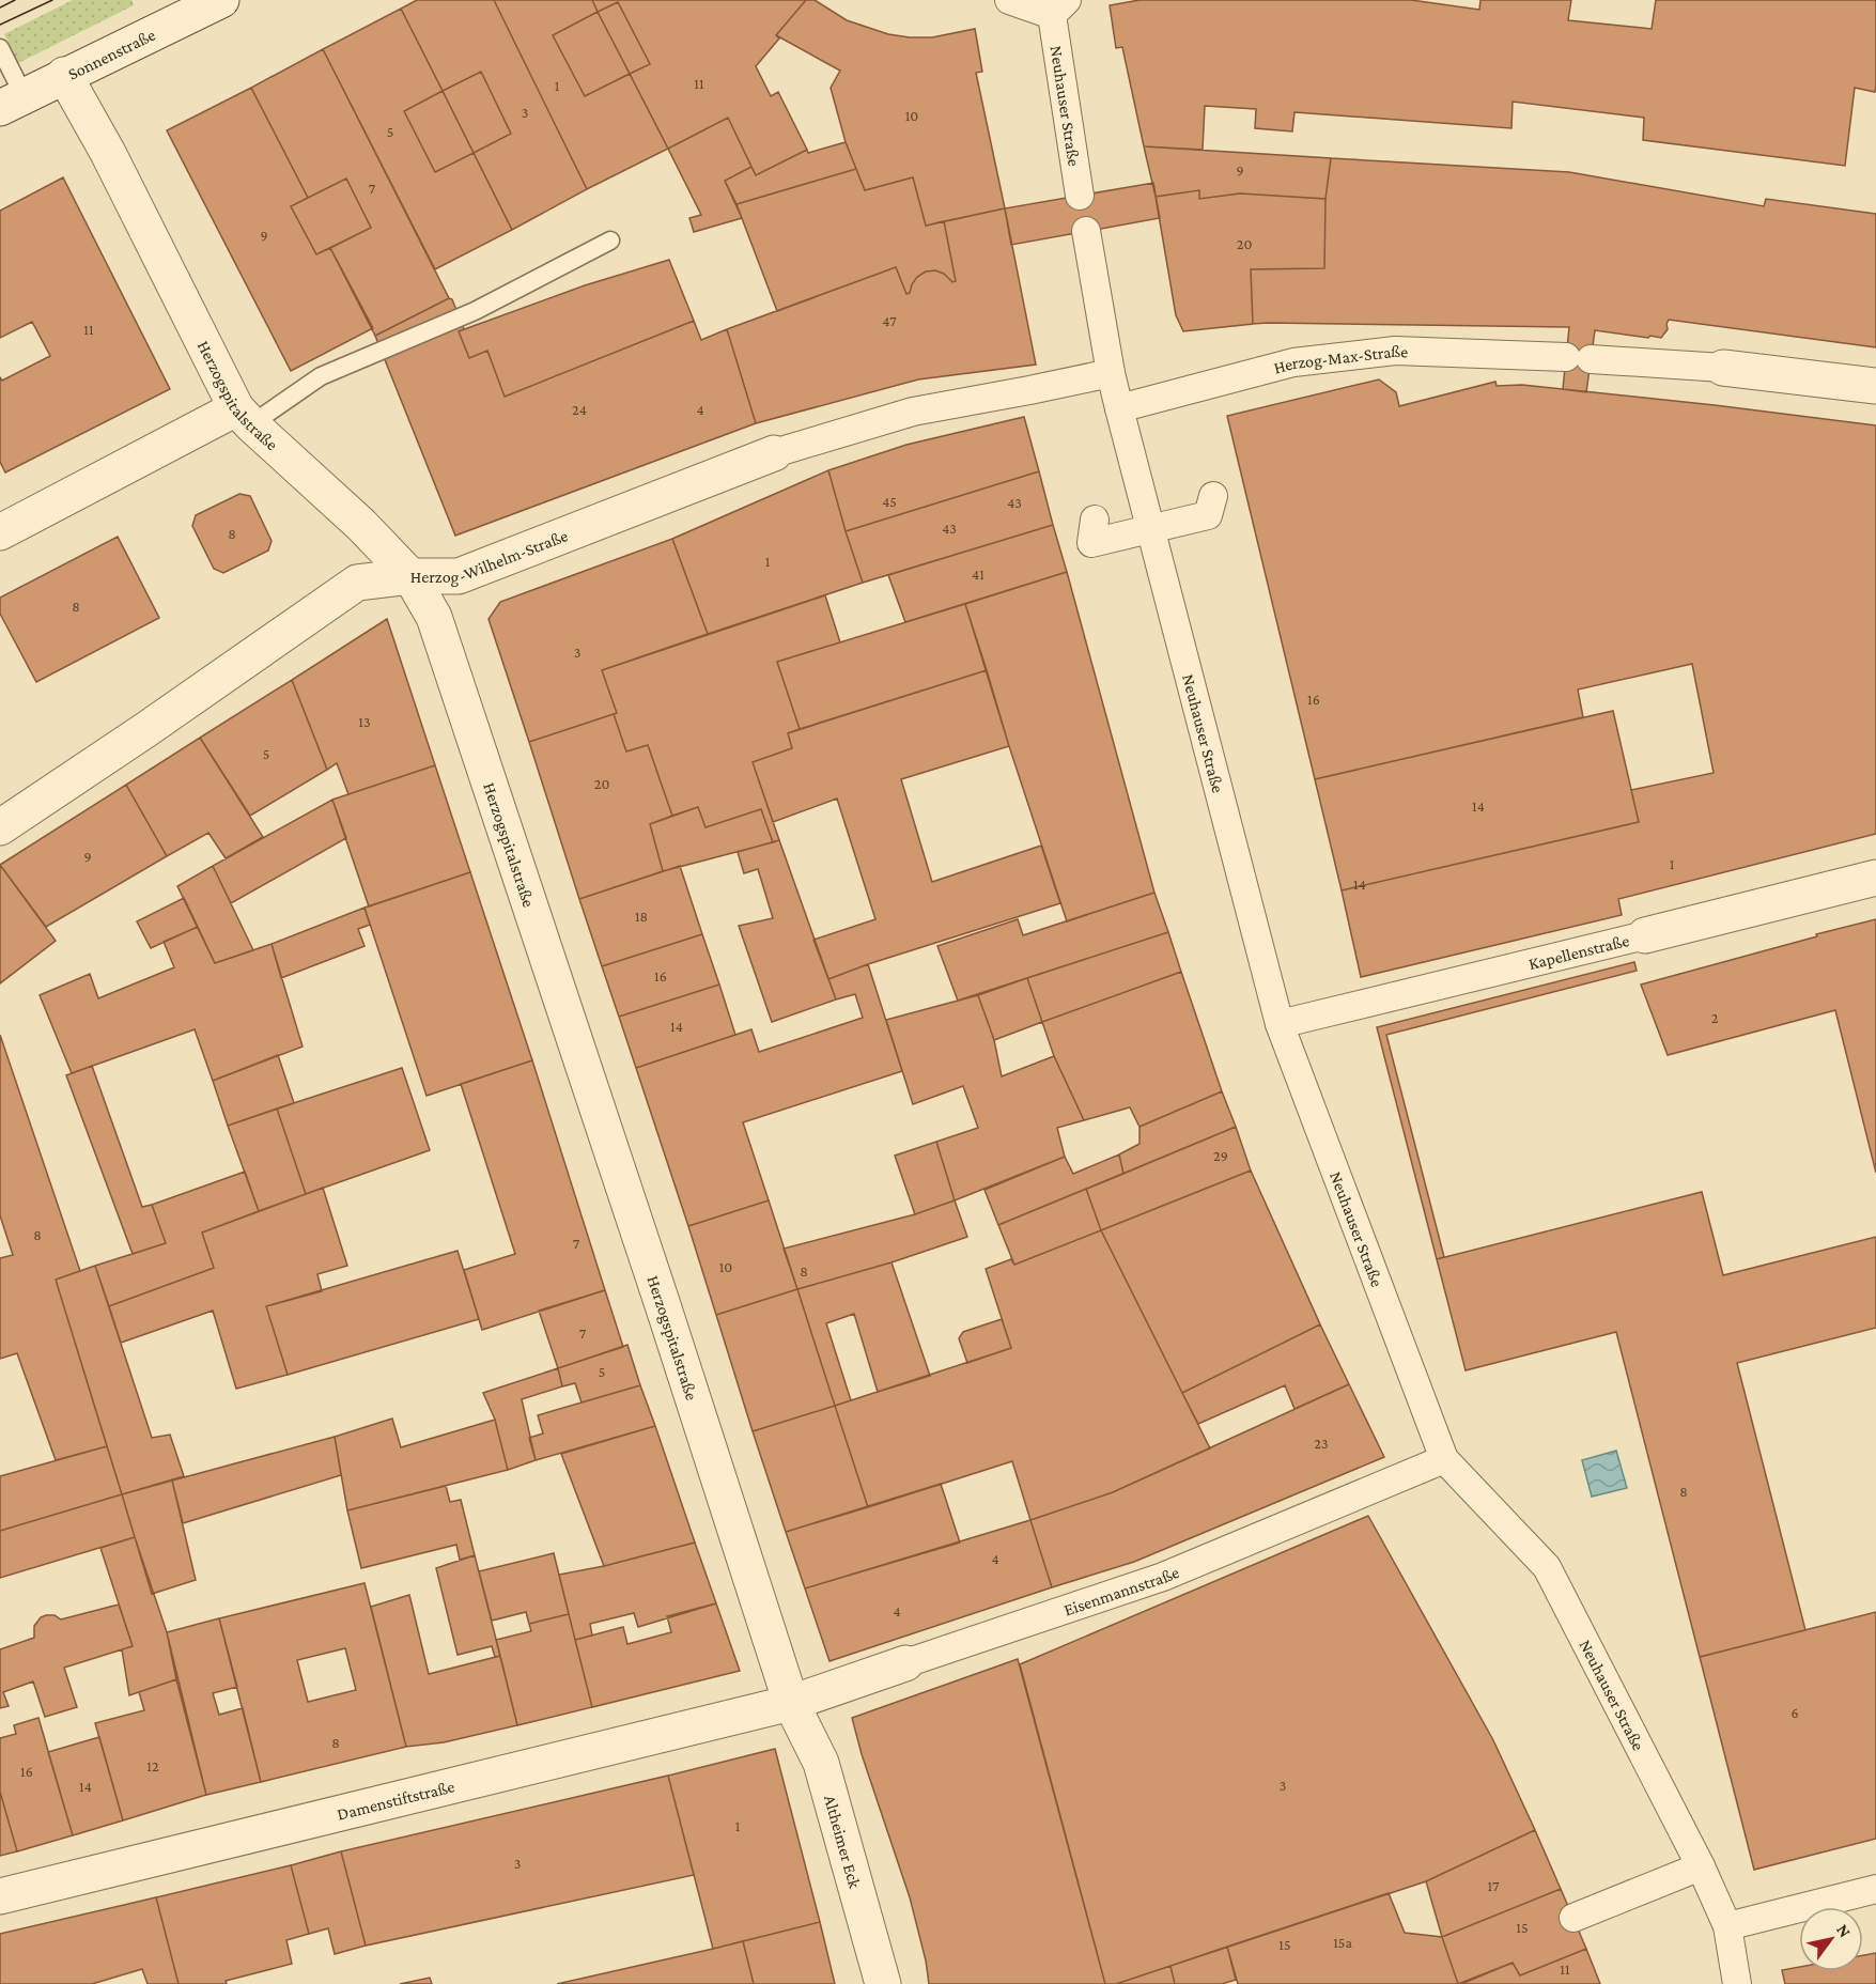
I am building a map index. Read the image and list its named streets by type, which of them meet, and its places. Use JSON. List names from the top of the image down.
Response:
{
  "streets": {
    "street": [
      "Sonnenstraße",
      "Neuhauser Straße",
      "Herzog-Max-Straße",
      "Herzogspitalstraße",
      "Herzog-Wilhelm-Straße",
      "Kapellenstraße",
      "Eisenmannstraße",
      "Damenstiftstraße",
      "Altheimer Eck"
    ]
  },
  "crossings": [
    ["Sonnenstraße", "Herzogspitalstraße"],
    ["Neuhauser Straße", "Herzog-Max-Straße"],
    ["Neuhauser Straße", "Herzog-Wilhelm-Straße"],
    ["Neuhauser Straße", "Kapellenstraße"],
    ["Neuhauser Straße", "Eisenmannstraße"],
    ["Herzogspitalstraße", "Herzog-Wilhelm-Straße"],
    ["Herzogspitalstraße", "Eisenmannstraße"],
    ["Herzogspitalstraße", "Damenstiftstraße"],
    ["Herzogspitalstraße", "Altheimer Eck"],
    ["Eisenmannstraße", "Damenstiftstraße"],
    ["Eisenmannstraße", "Altheimer Eck"],
    ["Damenstiftstraße", "Altheimer Eck"]
  ],
  "house_numbers": [
    "11",
    "1",
    "3",
    "10",
    "5",
    "9",
    "7",
    "9",
    "20",
    "47",
    "11",
    "24",
    "4",
    "45",
    "43",
    "43",
    "8",
    "1",
    "41",
    "8",
    "3",
    "16",
    "13",
    "5",
    "20",
    "14",
    "9",
    "1",
    "14",
    "18",
    "16",
    "2",
    "14",
    "29",
    "8",
    "7",
    "10",
    "8",
    "7",
    "5",
    "23",
    "8",
    "4",
    "4",
    "6",
    "8",
    "12",
    "16",
    "3",
    "14",
    "1",
    "3",
    "17",
    "15",
    "15a",
    "15",
    "11"
  ],
  "north": "top right"
}
